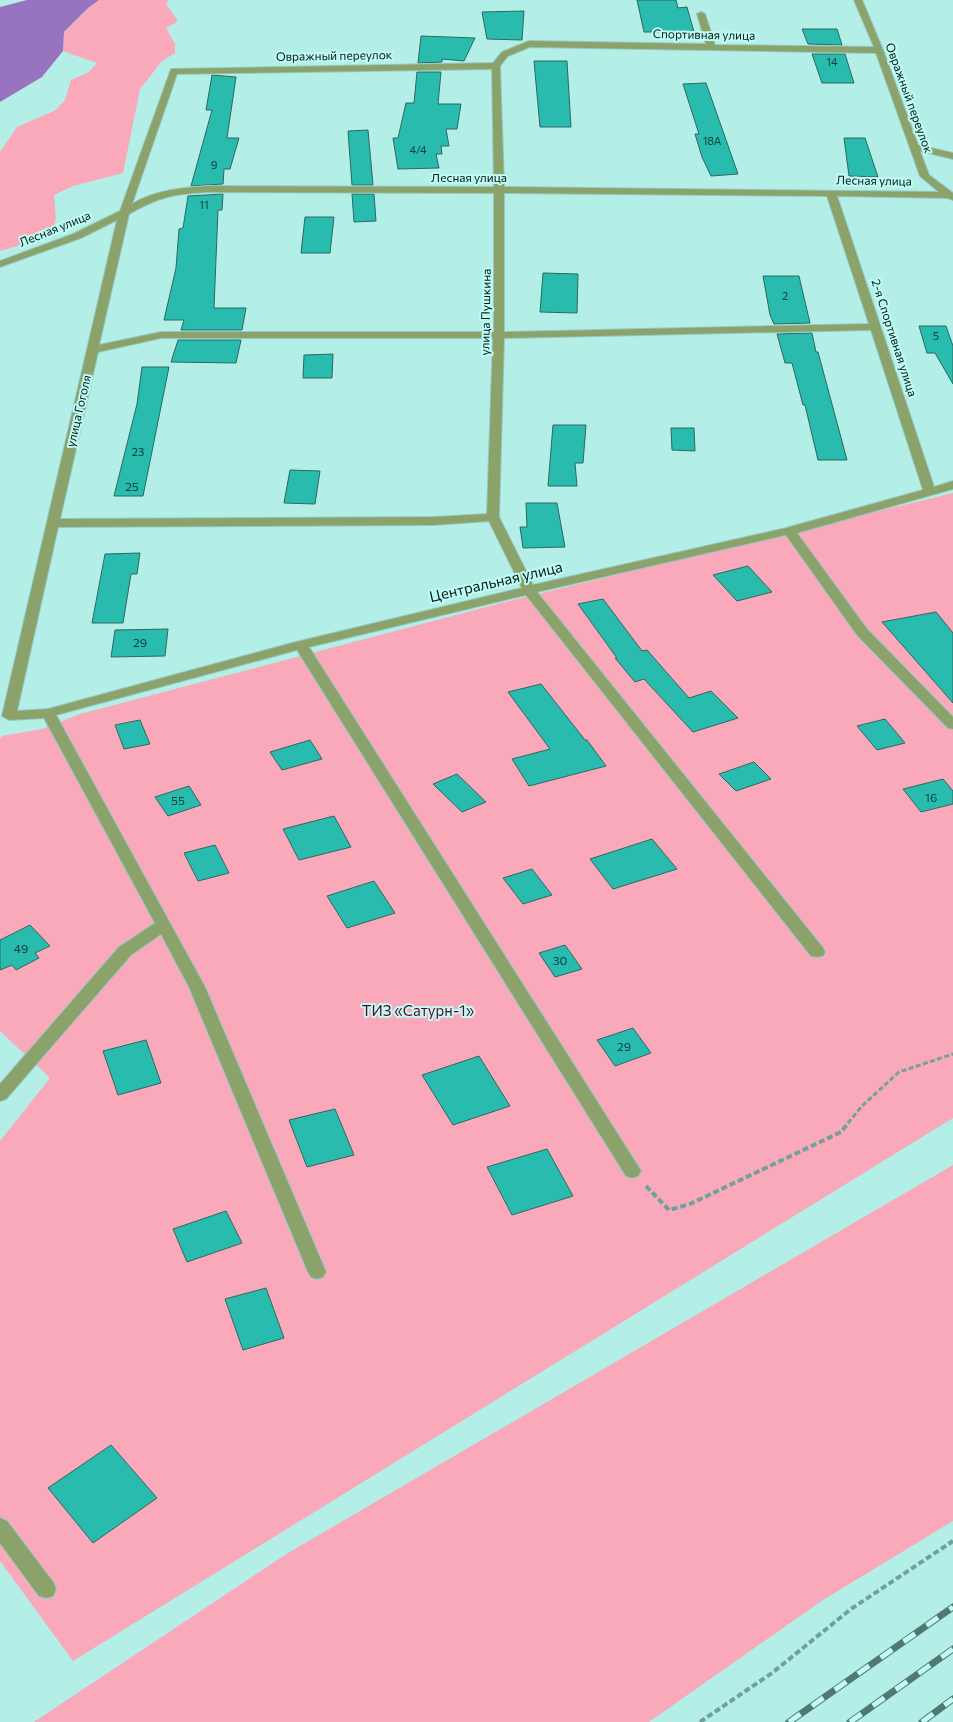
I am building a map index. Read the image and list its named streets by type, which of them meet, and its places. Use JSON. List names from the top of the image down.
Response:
{
  "streets": {
    "street": [
      "Спортивная улица",
      "Овражный переулок",
      "Лесная улица",
      "улица Пушкина",
      "2-я Спортивная улица",
      "улица Гоголя",
      "Центральная улица"
    ]
  },
  "crossings": [
    ["Спортивная улица", "Овражный переулок"],
    ["Спортивная улица", "улица Пушкина"],
    ["Овражный переулок", "Лесная улица"],
    ["Овражный переулок", "улица Пушкина"],
    ["Овражный переулок", "улица Гоголя"],
    ["Лесная улица", "улица Пушкина"],
    ["Лесная улица", "2-я Спортивная улица"],
    ["Лесная улица", "улица Гоголя"],
    ["улица Пушкина", "Центральная улица"],
    ["2-я Спортивная улица", "Центральная улица"]
  ],
  "parks": ["ТИЗ «Сатурн-1»"],
  "house_numbers": [
    "14",
    "18А",
    "4/4",
    "9",
    "11",
    "2",
    "5",
    "23",
    "25",
    "29",
    "16",
    "55",
    "49",
    "30",
    "29"
  ]
}
